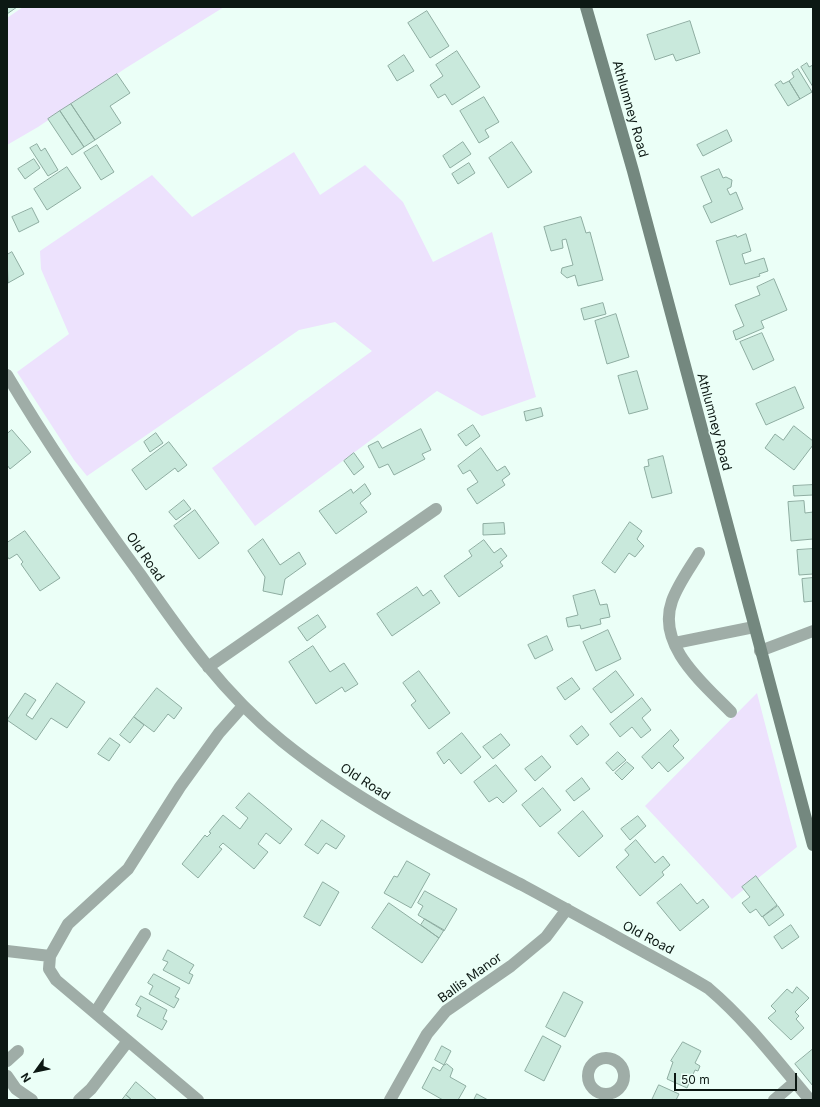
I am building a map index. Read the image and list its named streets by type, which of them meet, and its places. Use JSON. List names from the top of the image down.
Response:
{
  "streets": {
    "main road": ["Athlumney Road"],
    "street": ["Old Road", "Ballis Manor"]
  },
  "crossings": [
    ["Old Road", "Ballis Manor"]
  ],
  "scale_bar": "50 m",
  "north": "bottom left"
}
